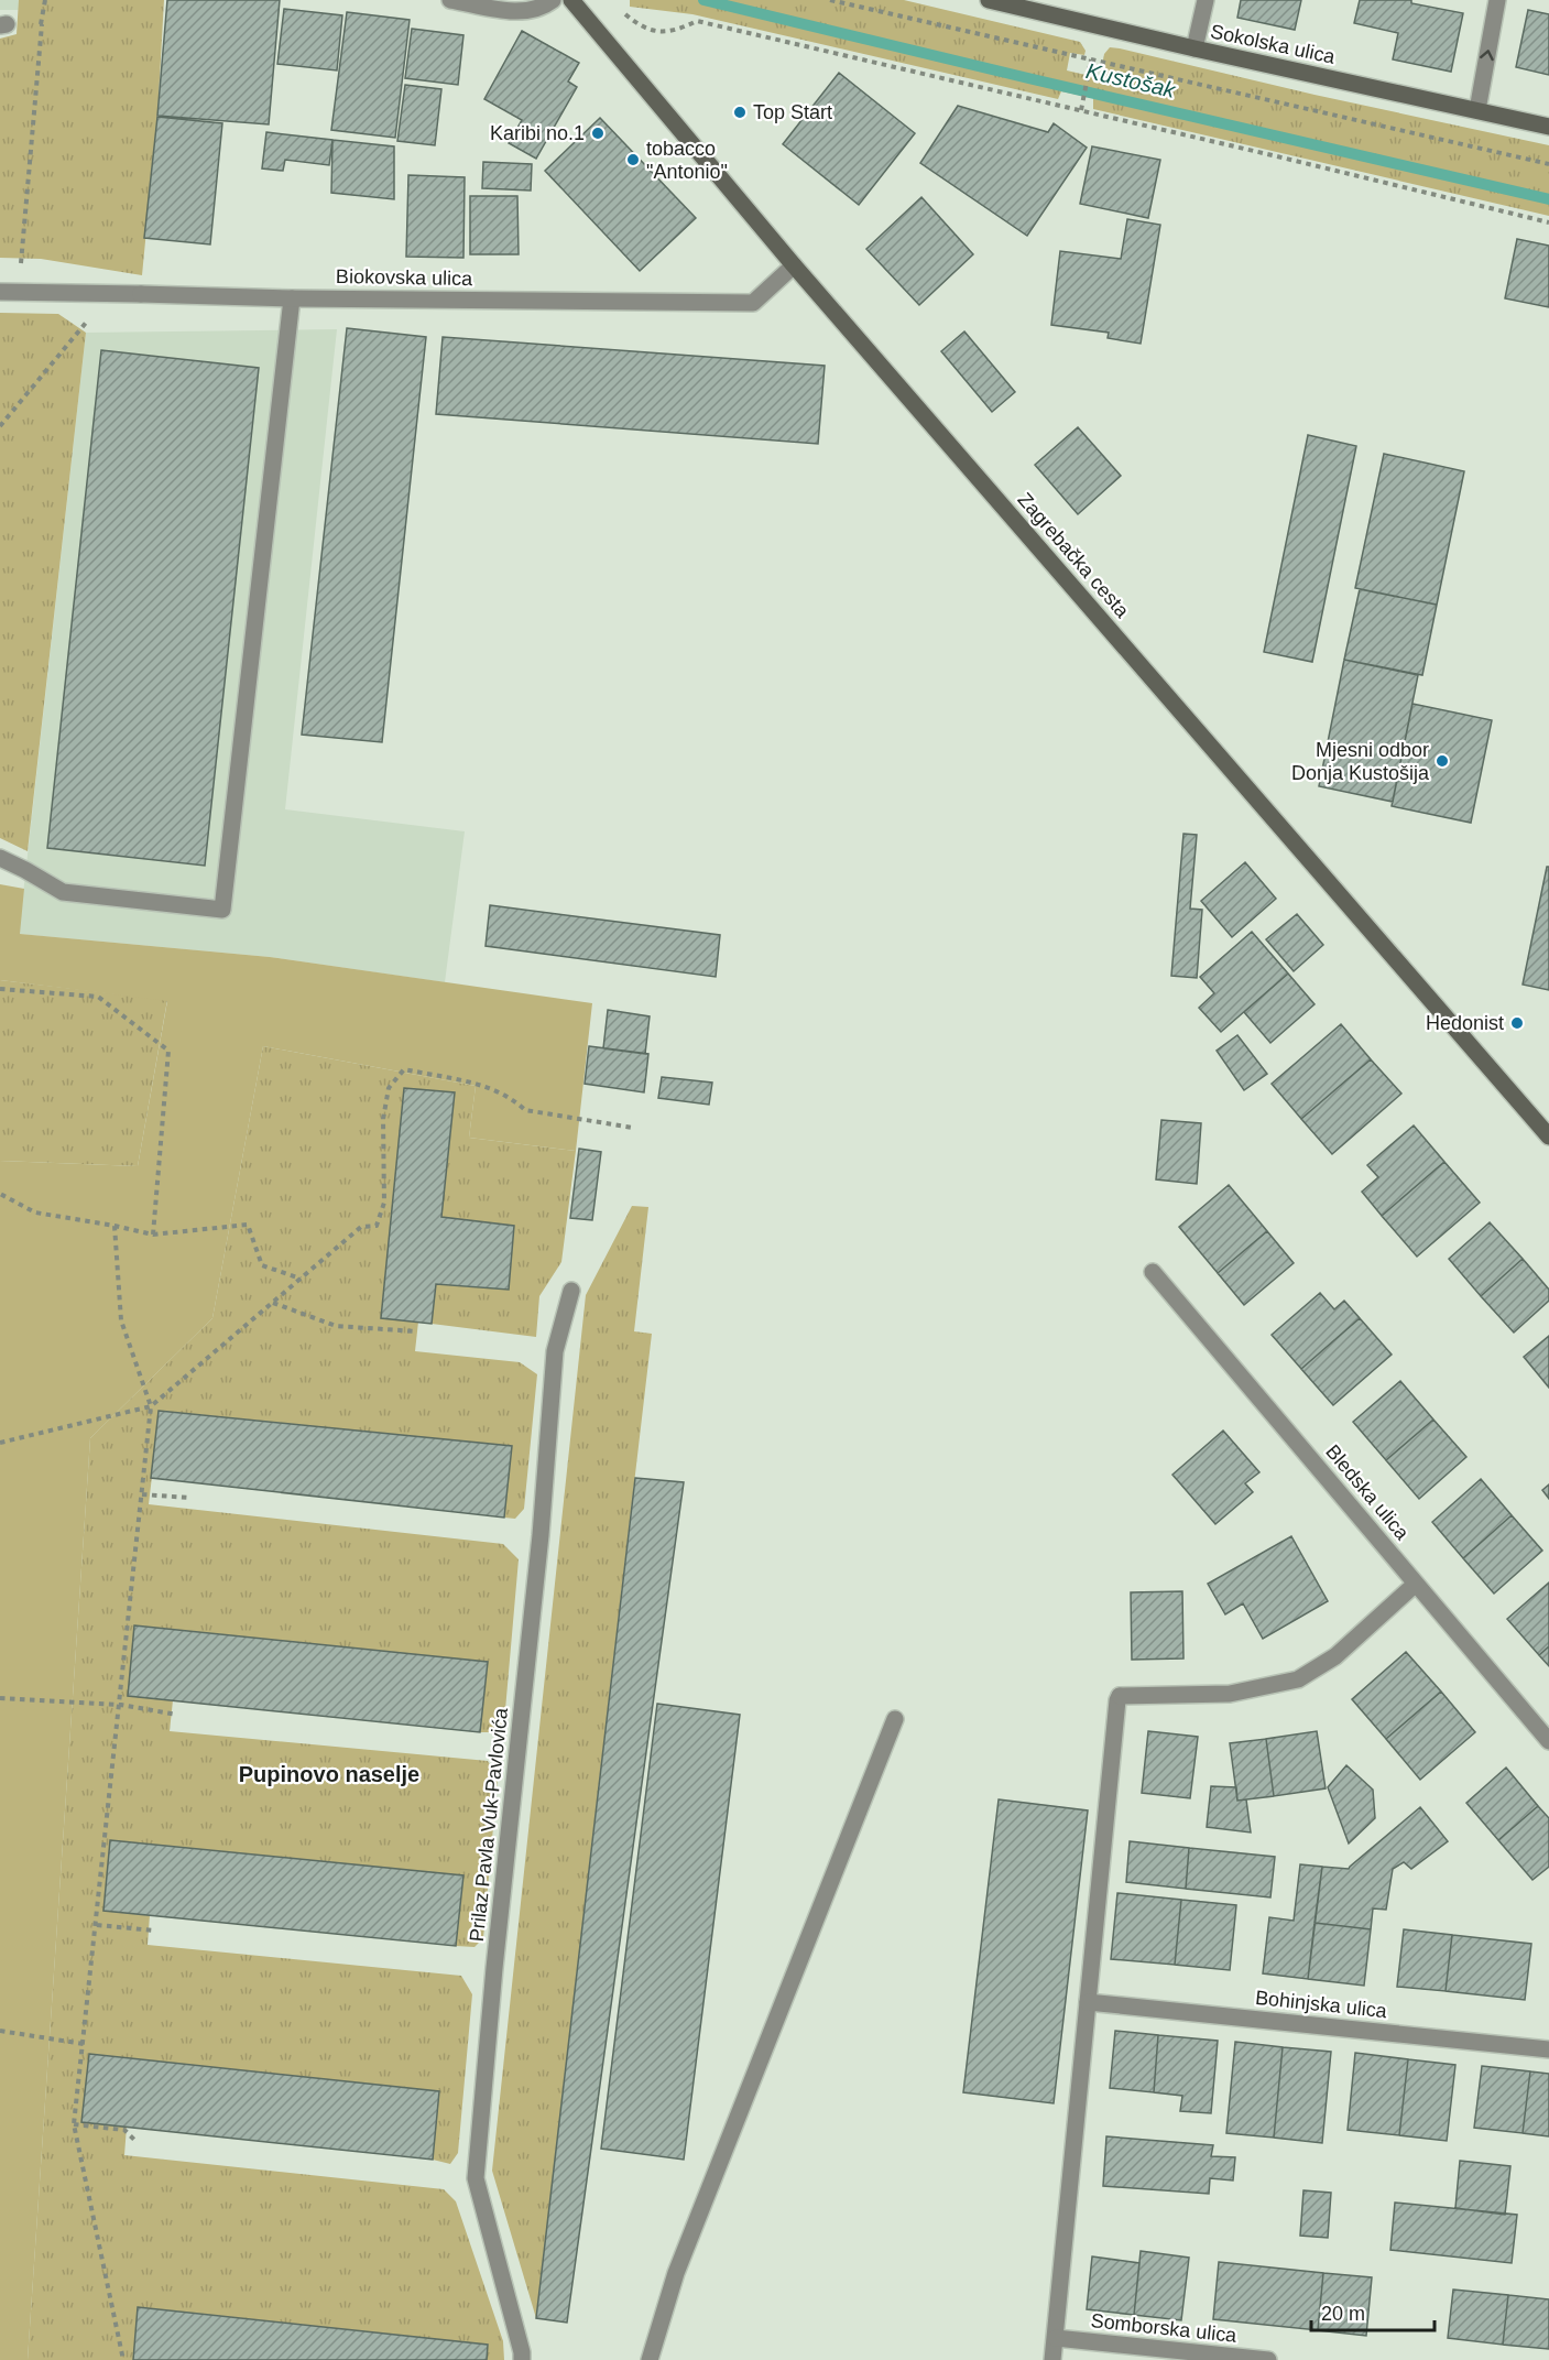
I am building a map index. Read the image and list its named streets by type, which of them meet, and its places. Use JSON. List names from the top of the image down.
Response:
{
  "streets": {
    "street": [
      "Sokolska ulica",
      "Biokovska ulica",
      "Zagrebačka cesta",
      "Bledska ulica",
      "Prilaz Pavla Vuk-Pavlovića",
      "Bohinjska ulica",
      "Somborska ulica"
    ]
  },
  "crossings": [
    ["Biokovska ulica", "Zagrebačka cesta"]
  ],
  "districts": ["Pupinovo naselje"],
  "water": ["Kustošak"],
  "places": [
    "Top Start",
    "Karibi no.1",
    "tobacco \"Antonio\"",
    "Mjesni odbor Donja Kustošija",
    "Hedonist"
  ],
  "scale_bar": "20 m"
}
